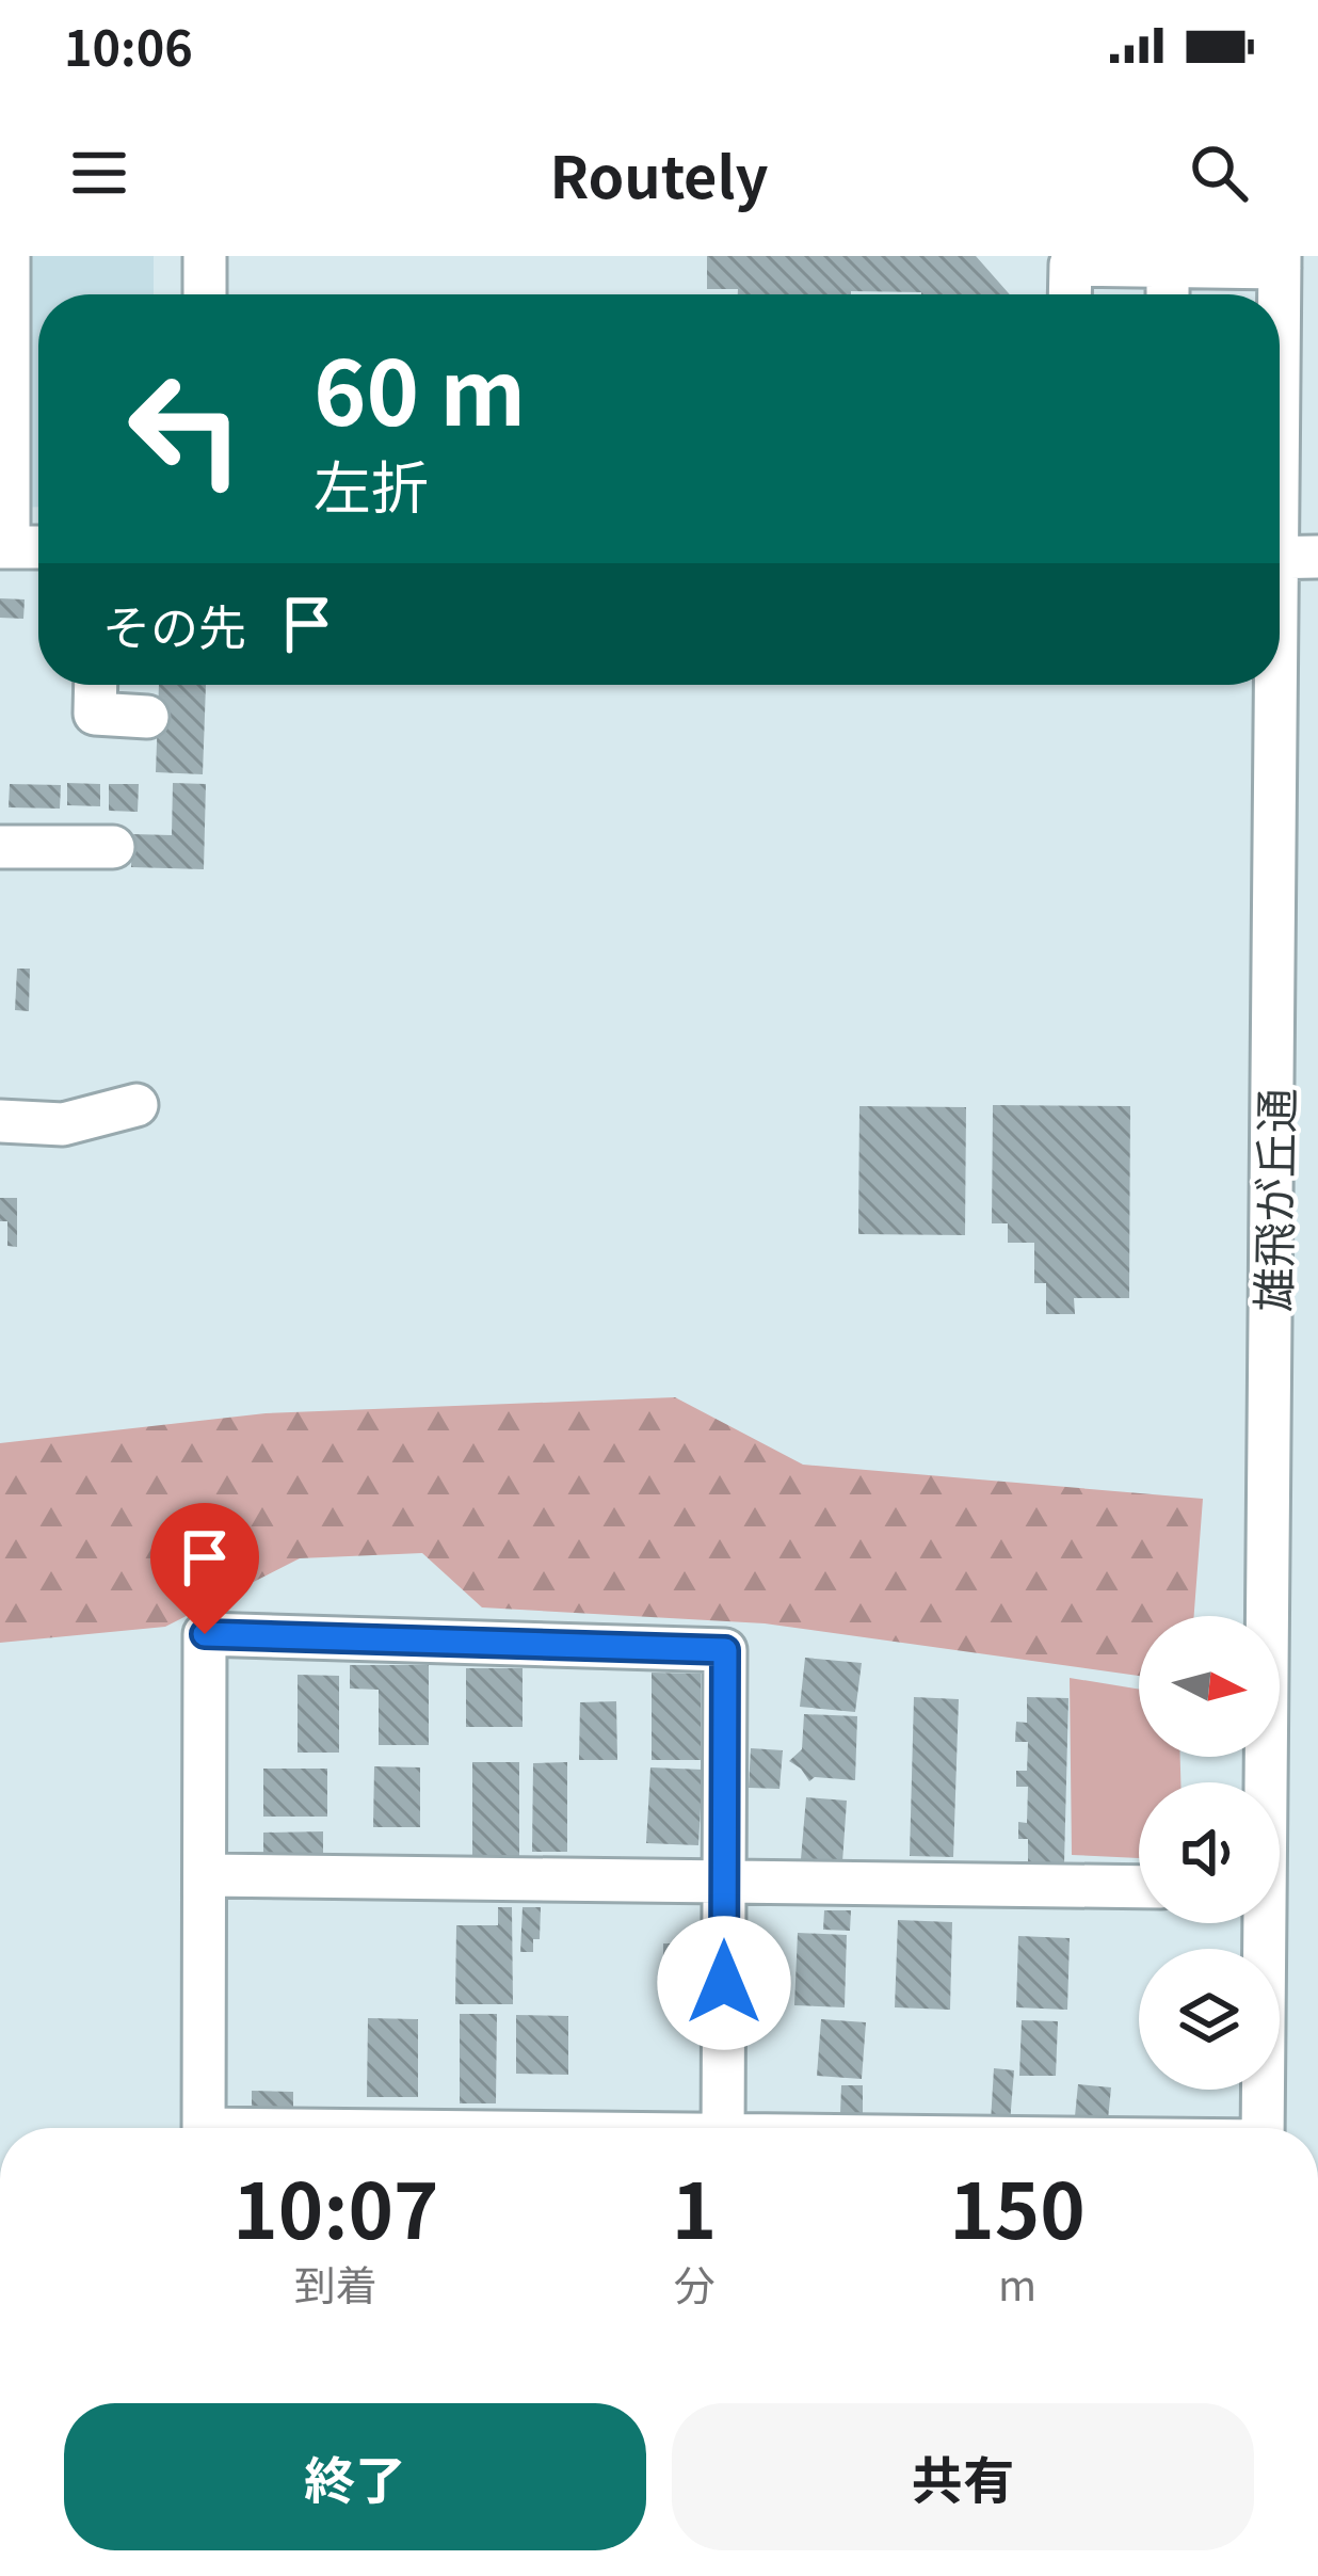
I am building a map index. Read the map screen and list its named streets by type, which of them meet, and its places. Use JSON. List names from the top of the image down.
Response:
{
  "streets": {
    "street": ["雄飛が丘通"]
  },
  "north": "right",
  "page": {
    "status": "10:06",
    "header": "Routely",
    "turn": ["60 m", "左折"],
    "then": "その先",
    "eta": [
      "10:07",
      "到着",
      "1",
      "分",
      "150",
      "m"
    ],
    "buttons": ["終了", "共有"]
  }
}
